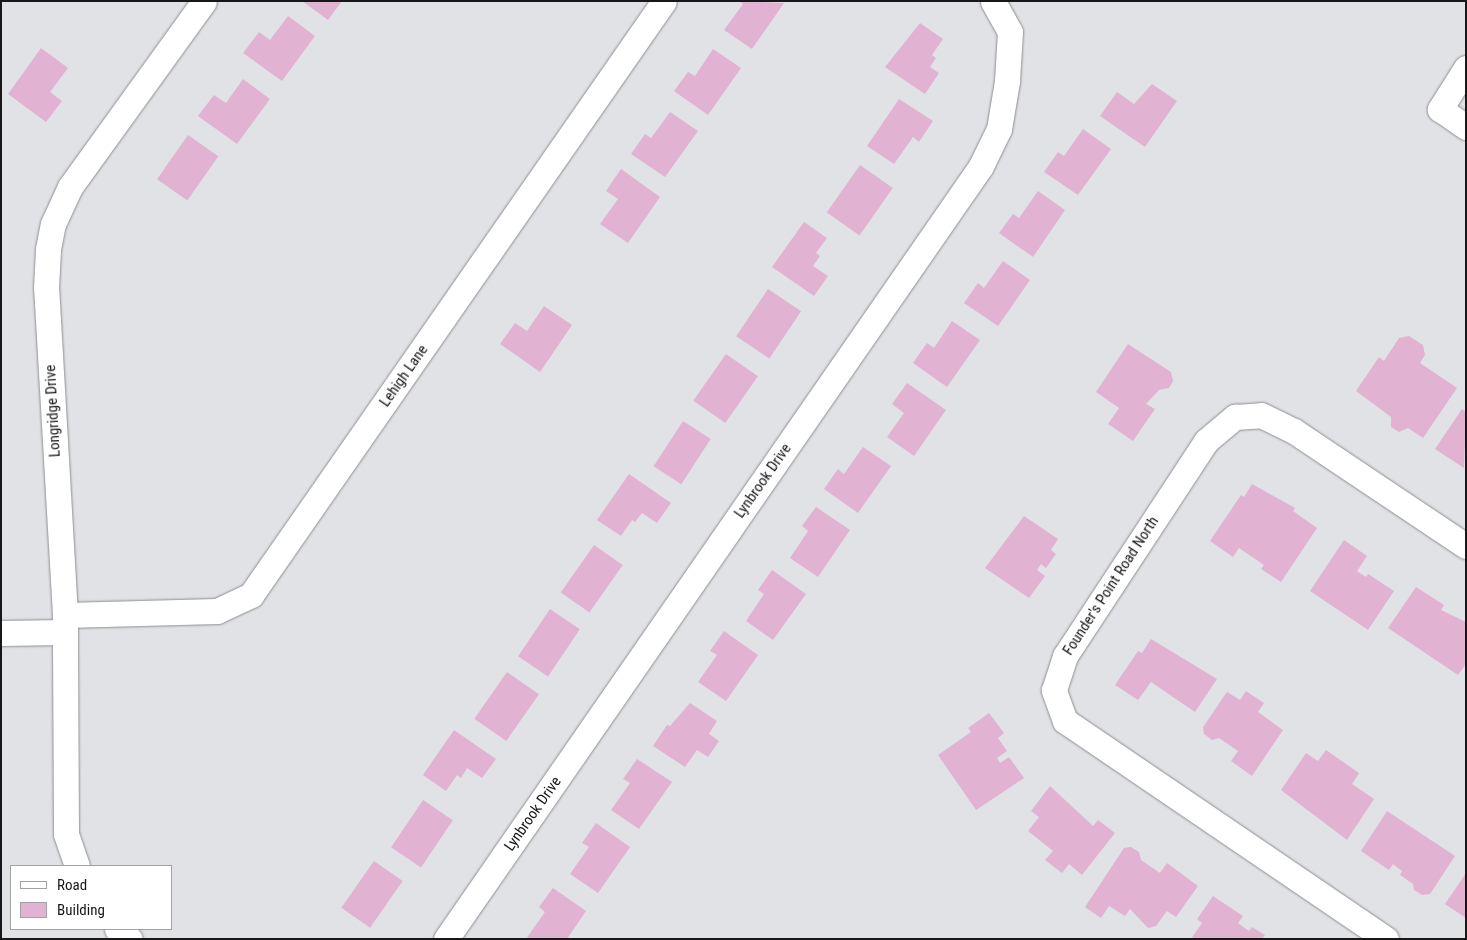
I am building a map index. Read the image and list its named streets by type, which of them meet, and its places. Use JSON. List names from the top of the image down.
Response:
{
  "streets": {
    "street": [
      "Lehigh Lane",
      "Longridge Drive",
      "Lynbrook Drive",
      "Founder's Point Road North"
    ]
  },
  "crossings": [
    ["Lehigh Lane", "Longridge Drive"]
  ],
  "legend": ["Road", "Building"]
}
